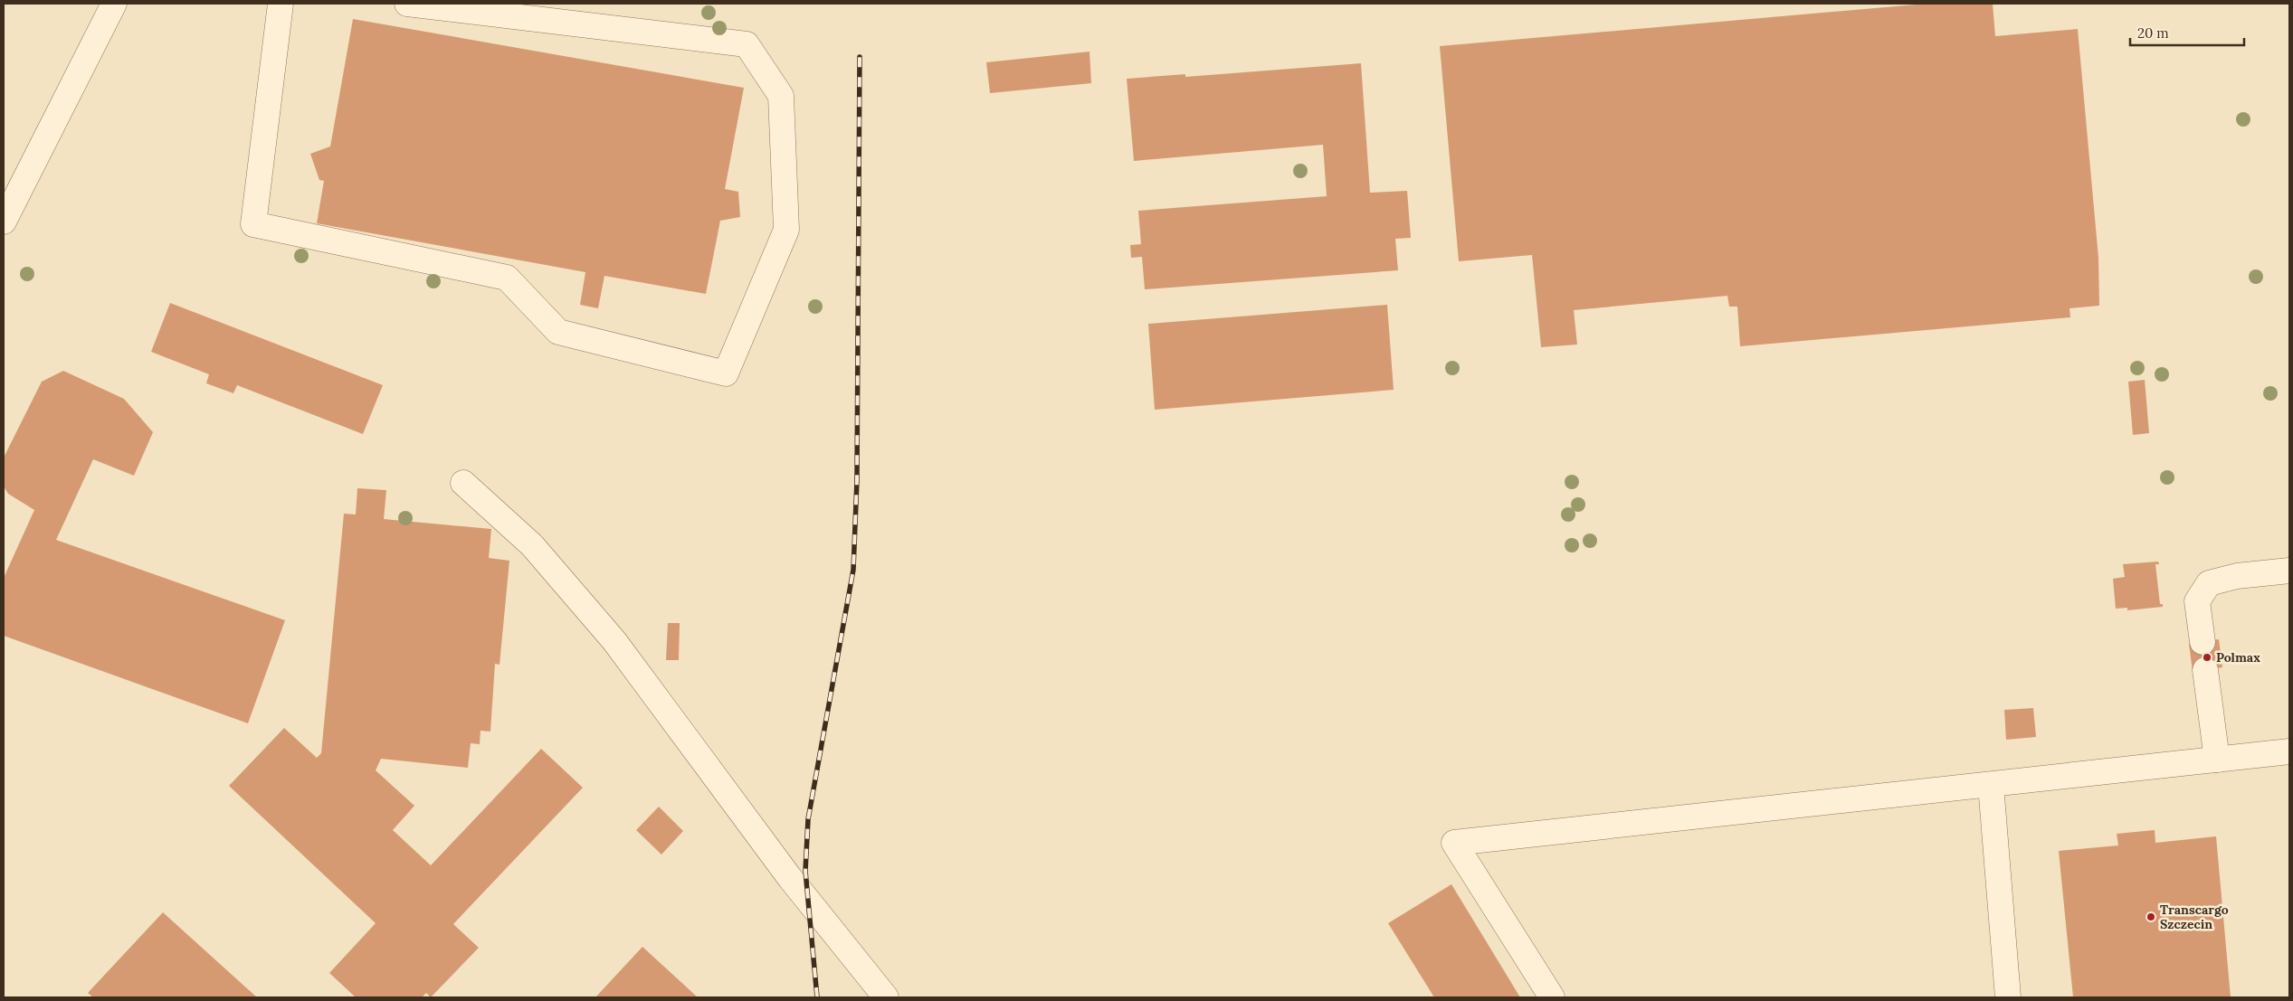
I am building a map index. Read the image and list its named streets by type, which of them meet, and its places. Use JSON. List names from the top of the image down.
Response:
{
  "places": ["Polmax", "Transcargo Szczecin"],
  "scale_bar": "20 m"
}
